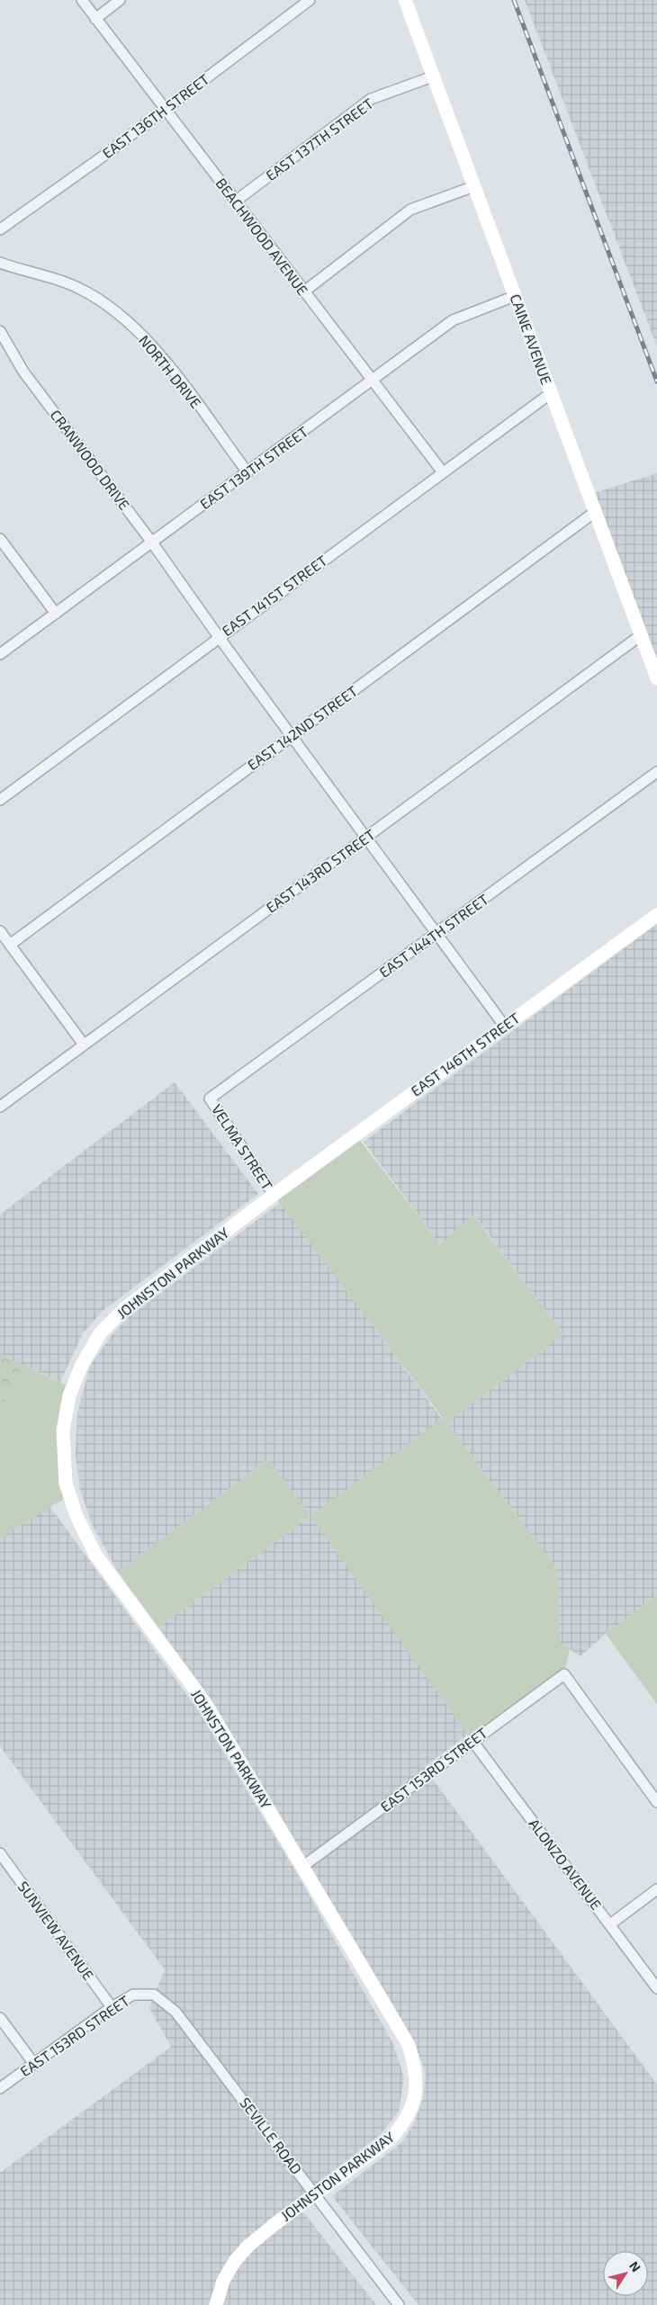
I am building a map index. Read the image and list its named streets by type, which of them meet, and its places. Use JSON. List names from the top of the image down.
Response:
{
  "streets": {
    "street": [
      "EAST 136TH STREET",
      "EAST 137TH STREET",
      "BEACHWOOD AVENUE",
      "CAINE AVENUE",
      "NORTH DRIVE",
      "CRANWOOD DRIVE",
      "EAST 139TH STREET",
      "EAST 141ST STREET",
      "EAST 142ND STREET",
      "EAST 143RD STREET",
      "EAST 144TH STREET",
      "EAST 146TH STREET",
      "VELMA STREET",
      "JOHNSTON PARKWAY",
      "EAST 153RD STREET",
      "ALONZO AVENUE",
      "SUNVIEW AVENUE",
      "SEVILLE ROAD"
    ]
  },
  "crossings": [
    ["EAST 136TH STREET", "BEACHWOOD AVENUE"],
    ["EAST 137TH STREET", "BEACHWOOD AVENUE"],
    ["EAST 137TH STREET", "CAINE AVENUE"],
    ["BEACHWOOD AVENUE", "EAST 139TH STREET"],
    ["BEACHWOOD AVENUE", "EAST 141ST STREET"],
    ["CAINE AVENUE", "EAST 139TH STREET"],
    ["CAINE AVENUE", "EAST 141ST STREET"],
    ["CAINE AVENUE", "EAST 142ND STREET"],
    ["CAINE AVENUE", "EAST 143RD STREET"],
    ["NORTH DRIVE", "EAST 139TH STREET"],
    ["CRANWOOD DRIVE", "EAST 139TH STREET"],
    ["CRANWOOD DRIVE", "EAST 141ST STREET"],
    ["CRANWOOD DRIVE", "EAST 142ND STREET"],
    ["CRANWOOD DRIVE", "EAST 143RD STREET"],
    ["CRANWOOD DRIVE", "EAST 144TH STREET"],
    ["CRANWOOD DRIVE", "EAST 146TH STREET"],
    ["EAST 144TH STREET", "VELMA STREET"],
    ["EAST 146TH STREET", "VELMA STREET"],
    ["EAST 146TH STREET", "JOHNSTON PARKWAY"],
    ["VELMA STREET", "JOHNSTON PARKWAY"],
    ["JOHNSTON PARKWAY", "EAST 153RD STREET"],
    ["JOHNSTON PARKWAY", "SEVILLE ROAD"],
    ["EAST 153RD STREET", "ALONZO AVENUE"],
    ["EAST 153RD STREET", "SUNVIEW AVENUE"],
    ["EAST 153RD STREET", "SEVILLE ROAD"]
  ],
  "north": "top right"
}
